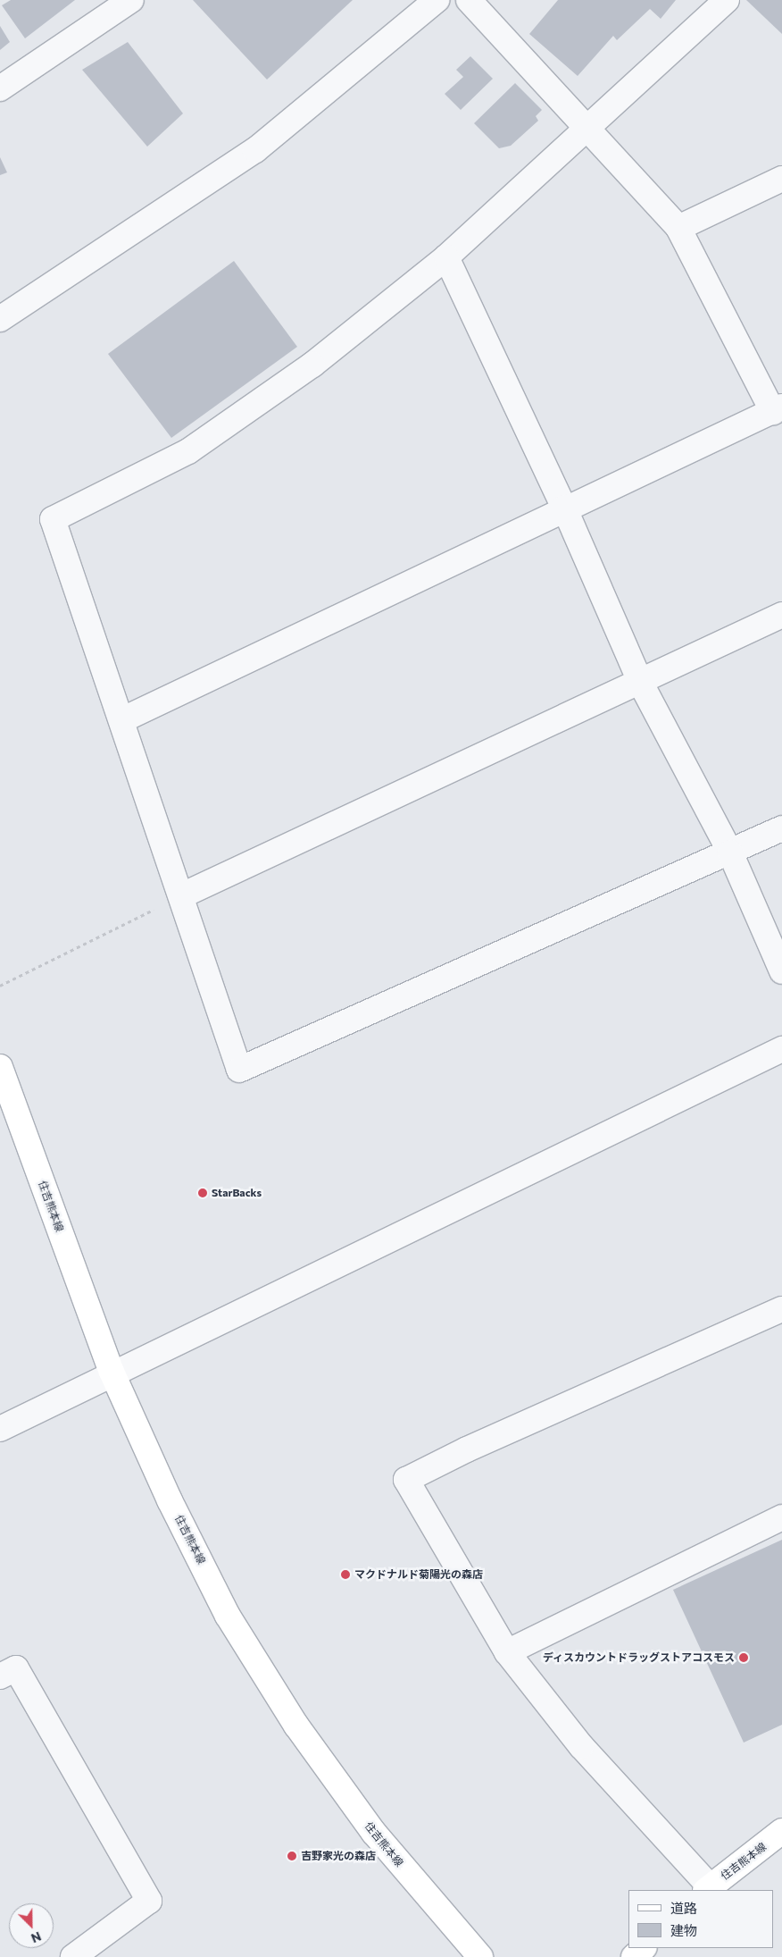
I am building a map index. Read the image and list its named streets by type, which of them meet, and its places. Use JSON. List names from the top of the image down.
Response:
{
  "streets": {
    "main road": ["住吉熊本線"]
  },
  "places": [
    "StarBacks",
    "マクドナルド菊陽光の森店",
    "ディスカウントドラッグストアコスモス",
    "吉野家光の森店"
  ],
  "legend": ["道路", "建物"],
  "north": "bottom right"
}
